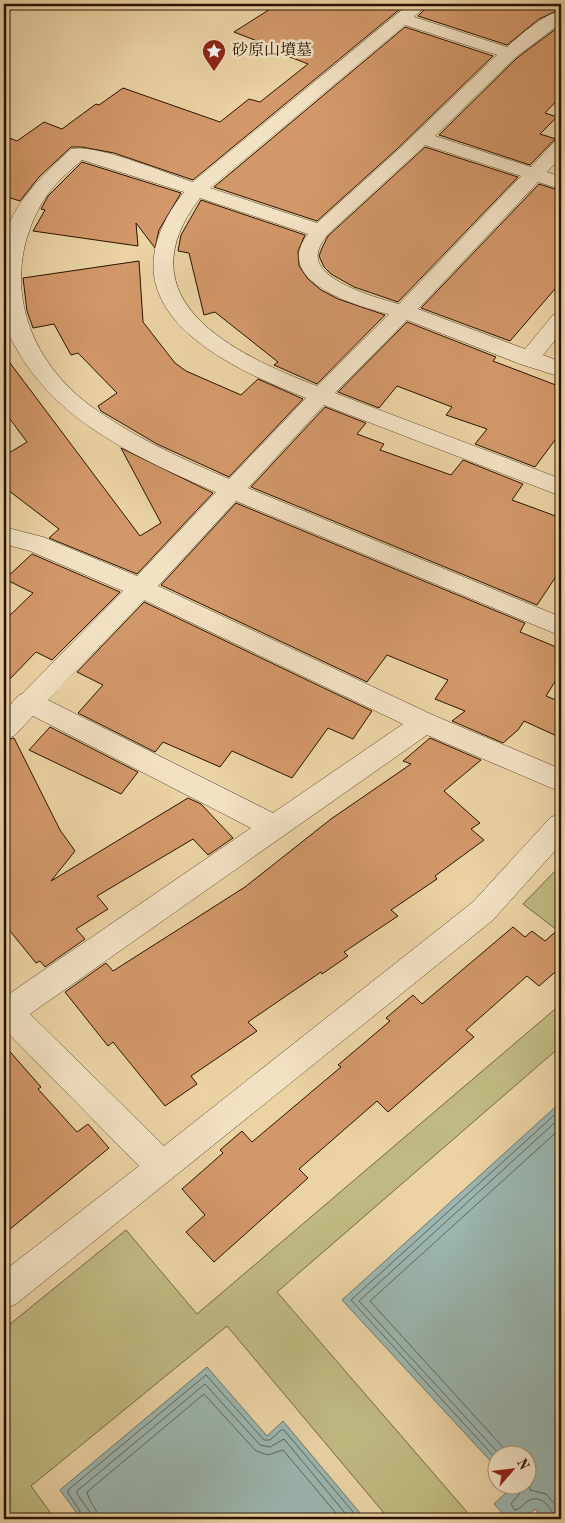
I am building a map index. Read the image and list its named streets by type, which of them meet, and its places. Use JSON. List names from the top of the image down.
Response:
{
  "places": {
    "place": ["砂原山墳墓"]
  },
  "north": "top right"
}
